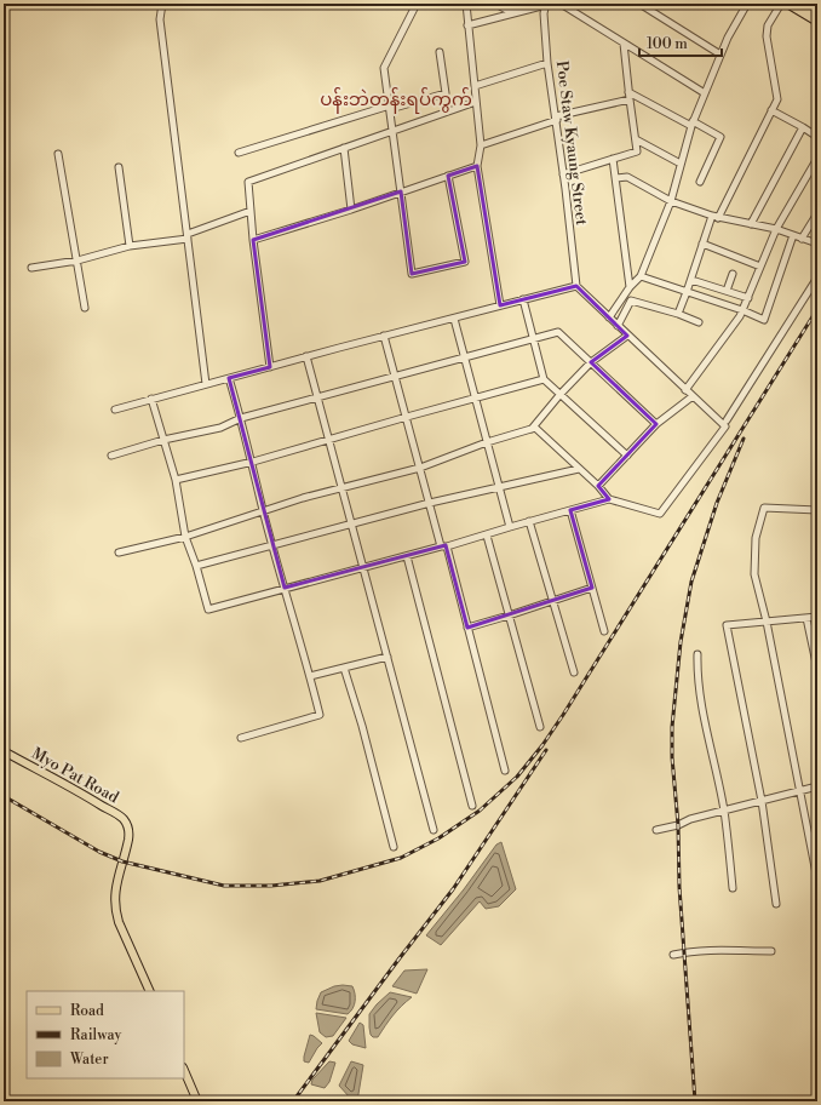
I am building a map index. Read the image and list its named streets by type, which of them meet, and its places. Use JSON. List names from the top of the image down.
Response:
{
  "streets": {
    "main road": ["Myo Pat Road"],
    "street": ["Poe Staw Kyaung Street"]
  },
  "districts": ["ပန်းဘဲတန်းရပ်ကွက်"],
  "legend": ["Road", "Railway", "Water"],
  "scale_bar": "100 m"
}
